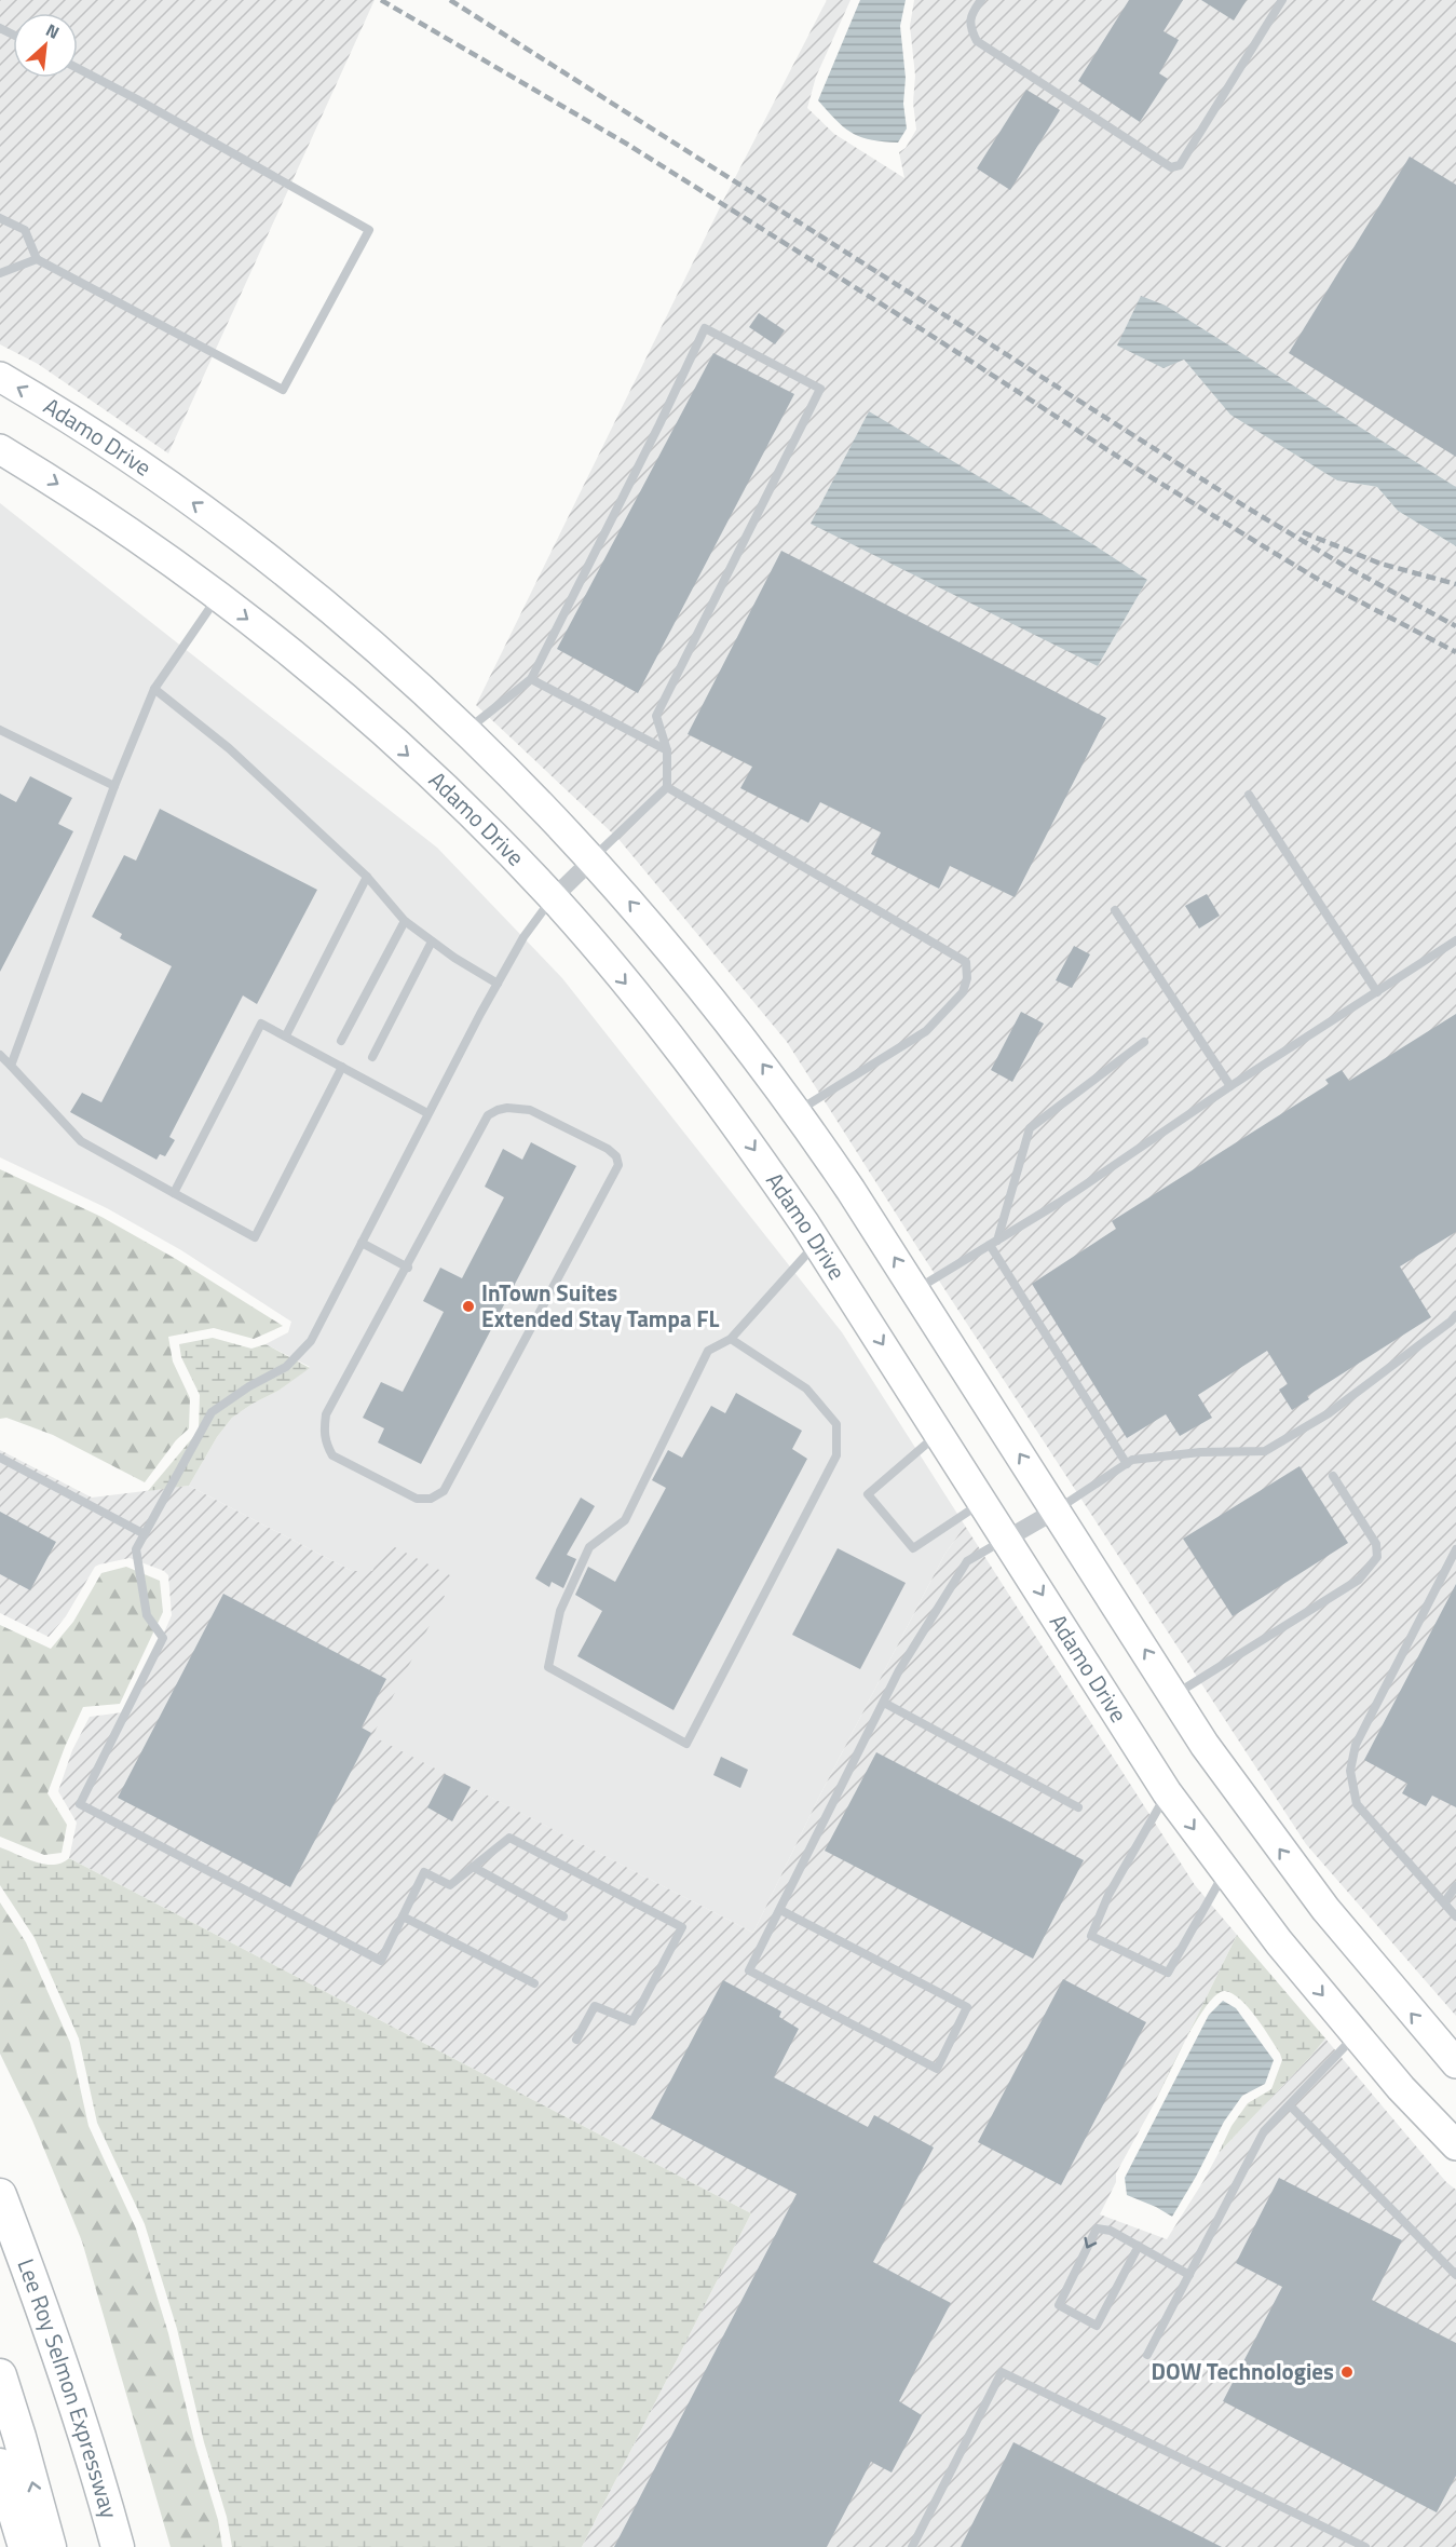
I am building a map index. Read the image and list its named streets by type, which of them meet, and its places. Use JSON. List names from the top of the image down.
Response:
{
  "streets": {
    "highway": ["Lee Roy Selmon Expressway"],
    "main road": ["Adamo Drive"]
  },
  "places": ["InTown Suites Extended Stay Tampa FL", "DOW Technologies"],
  "north": "top right"
}
